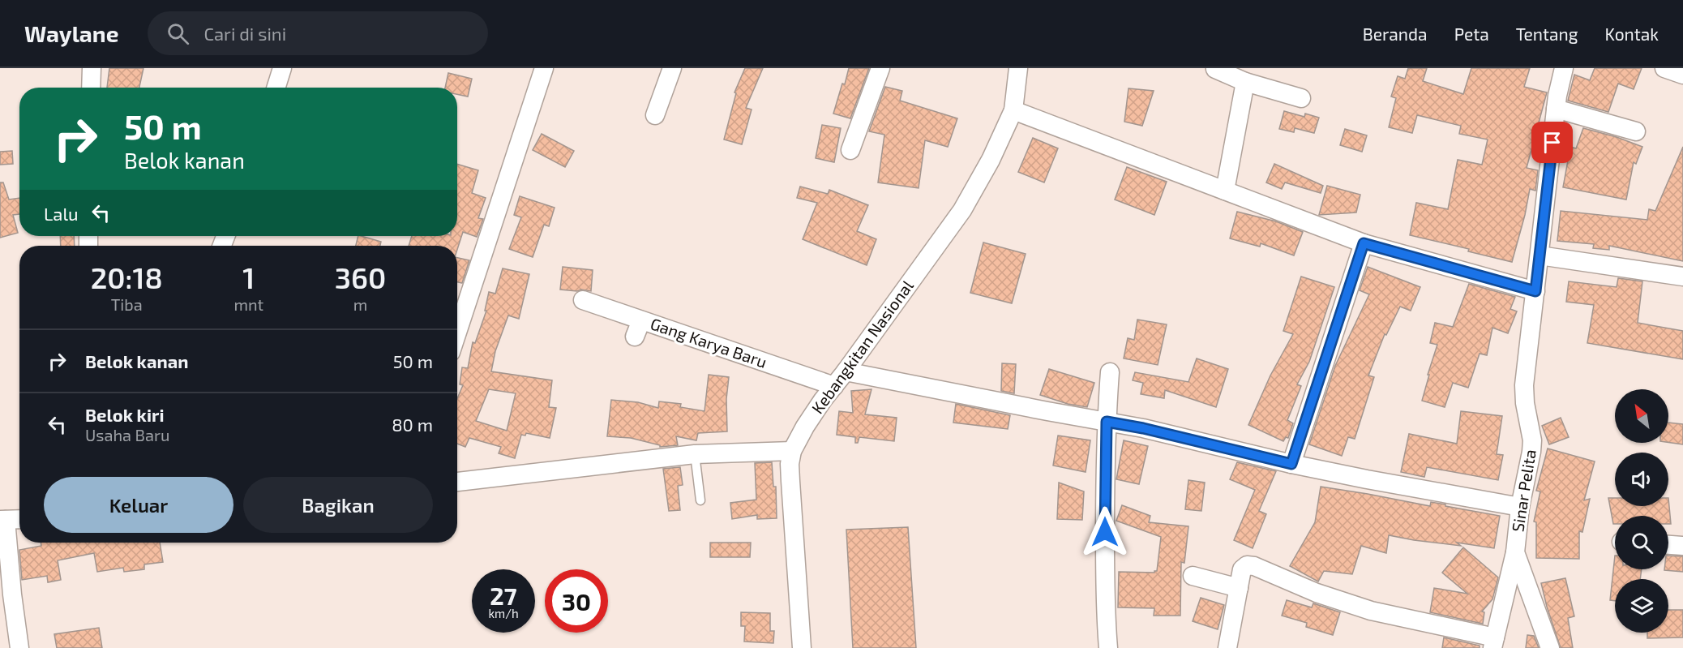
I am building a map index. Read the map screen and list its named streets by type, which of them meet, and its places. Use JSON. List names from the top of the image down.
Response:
{
  "streets": {
    "street": ["Gang Karya Baru", "Kebangkitan Nasional", "Sinar Pelita"]
  },
  "crossings": [
    ["Gang Karya Baru", "Kebangkitan Nasional"]
  ],
  "north": "top left",
  "page": {
    "header": "Waylane",
    "search": "Cari di sini",
    "nav": [
      "Beranda",
      "Peta",
      "Tentang",
      "Kontak"
    ],
    "turn": ["50 m", "Belok kanan"],
    "then": "Lalu",
    "eta": [
      "20:18",
      "Tiba",
      "1",
      "mnt",
      "360",
      "m"
    ],
    "list": [
      {
        "name": "Belok kanan",
        "value": "50 m"
      },
      {
        "name": "Belok kiri",
        "note": "Usaha Baru",
        "value": "80 m"
      }
    ],
    "buttons": ["Keluar", "Bagikan"],
    "speed": "27 km/h",
    "limit": "30"
  }
}
